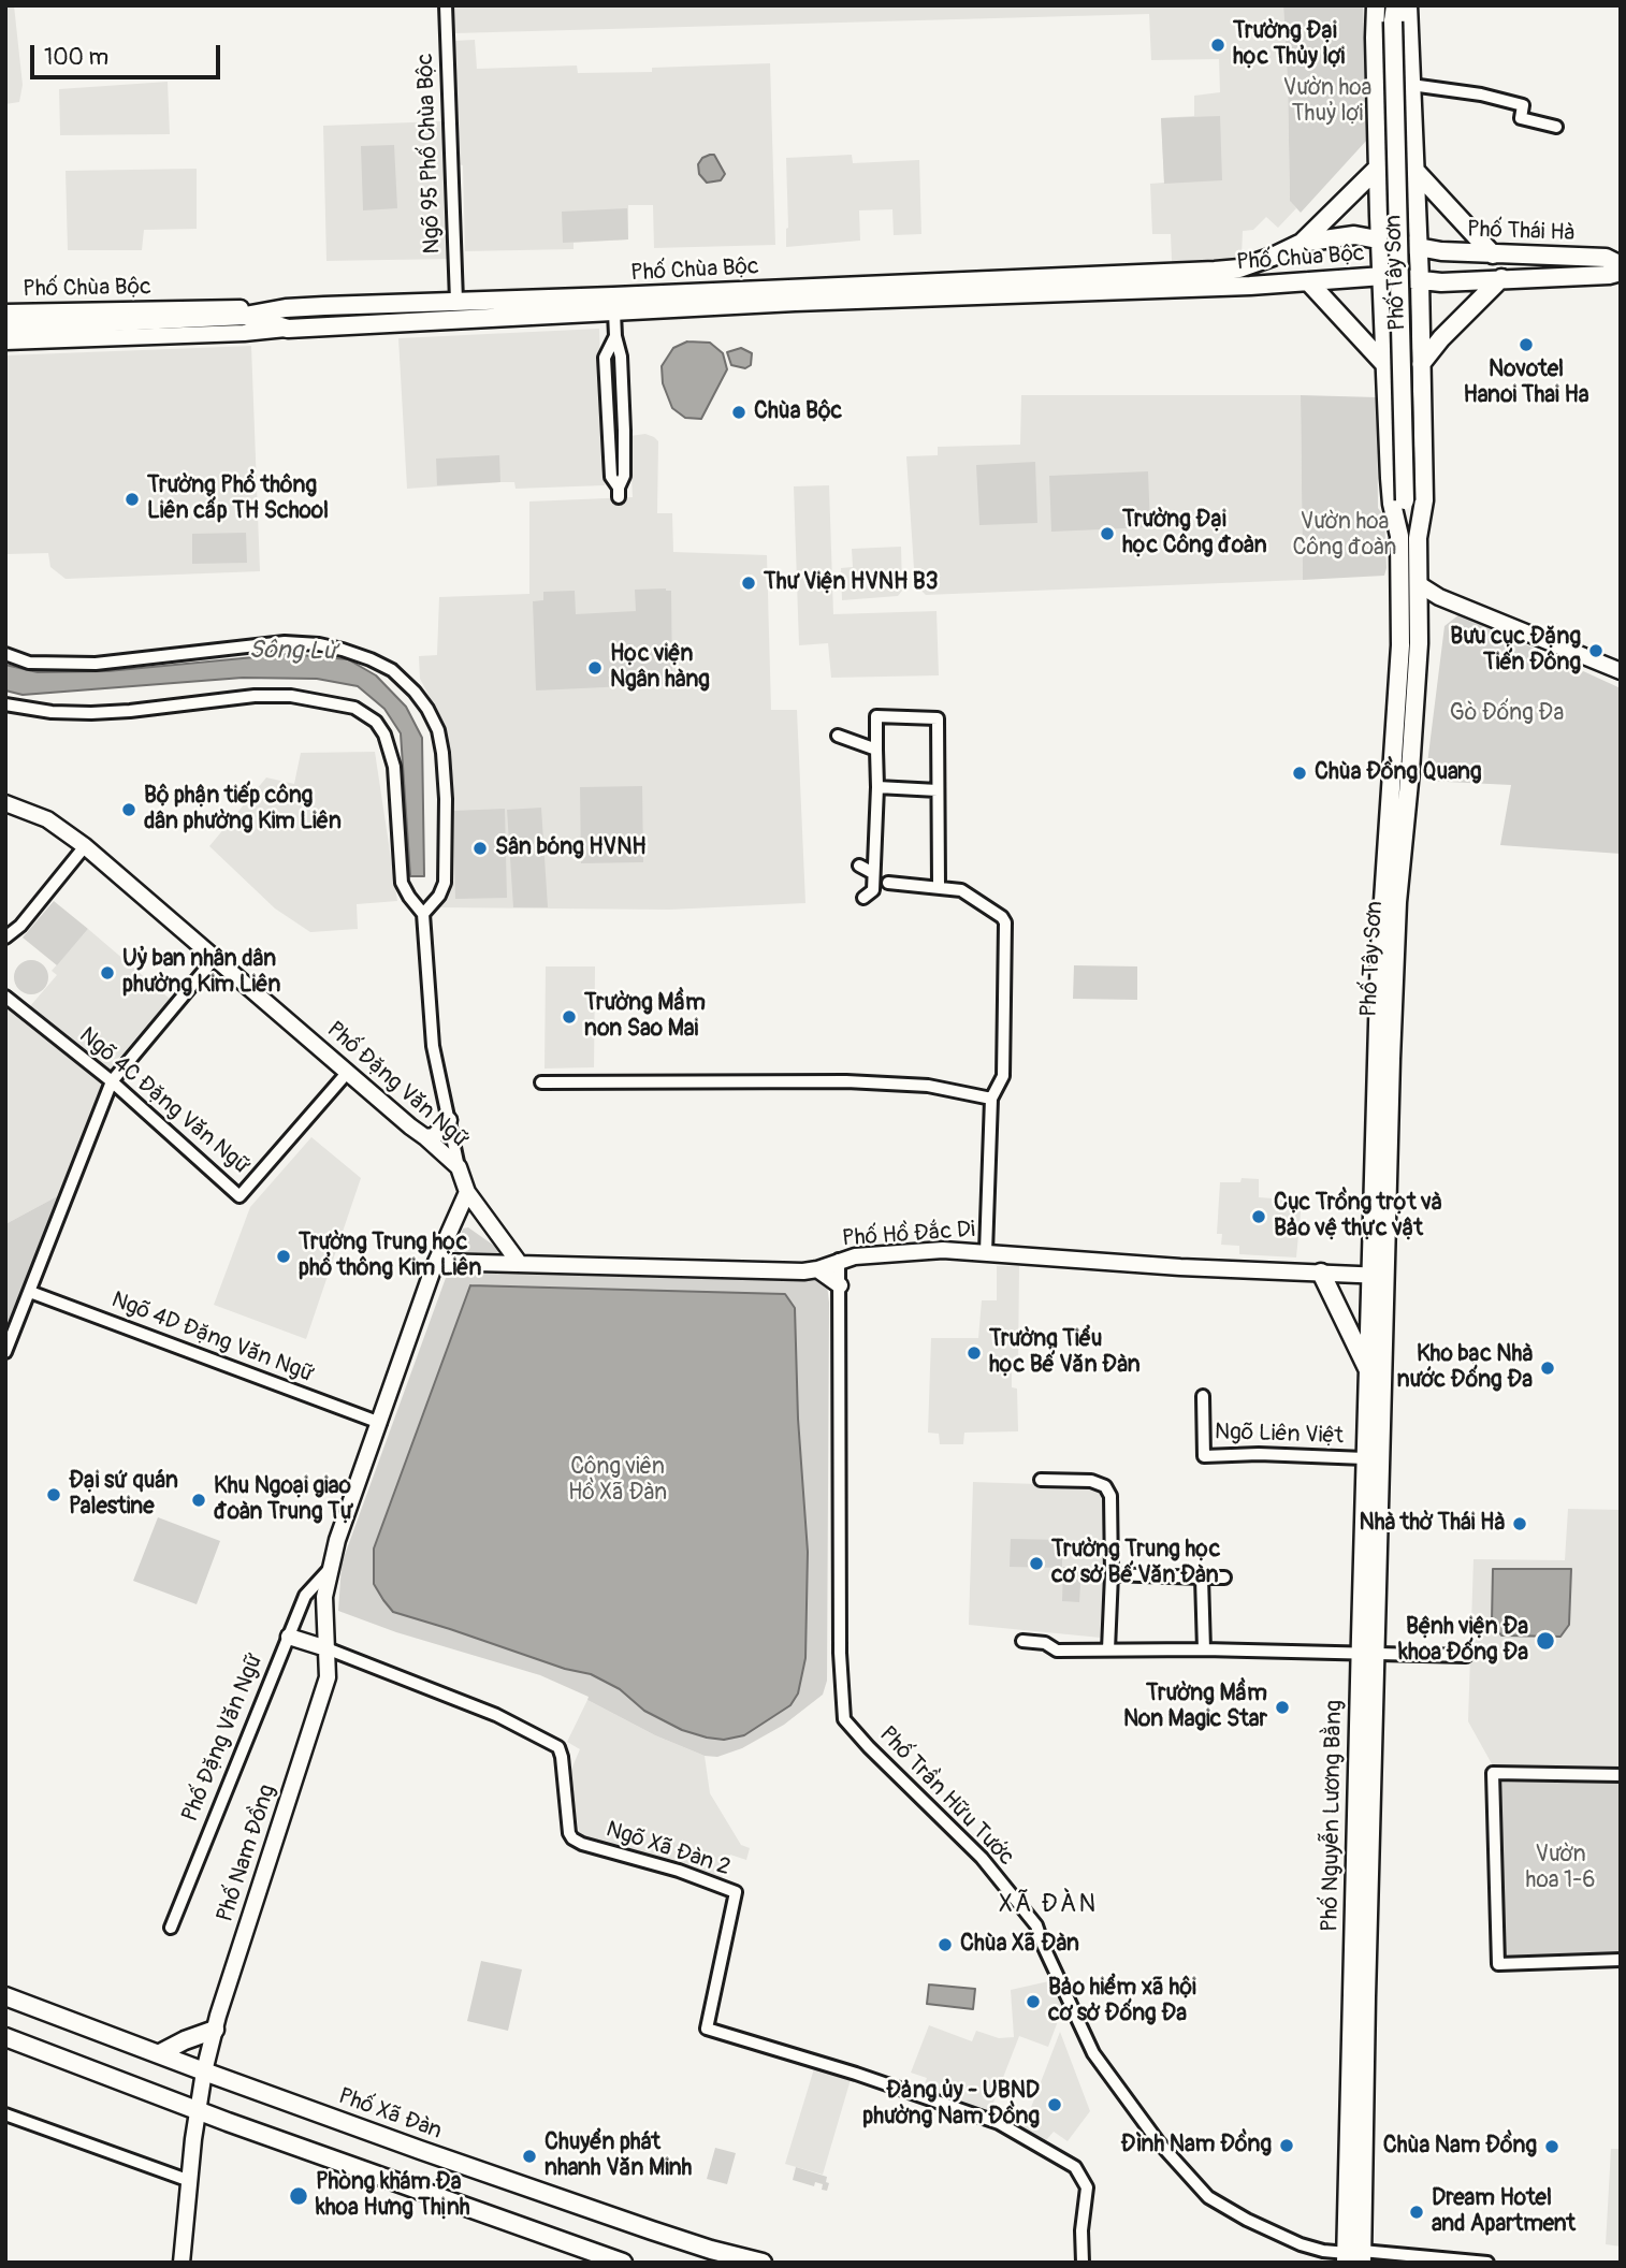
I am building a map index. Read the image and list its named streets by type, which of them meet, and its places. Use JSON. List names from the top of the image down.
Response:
{
  "streets": {
    "main road": [
      "Phố Thái Hà",
      "Phố Chùa Bộc",
      "Phố Tây Sơn",
      "Phố Nguyễn Lương Bằng",
      "Phố Xã Đàn"
    ],
    "street": [
      "Ngõ 95 Phố Chùa Bộc",
      "Phố Đặng Văn Ngữ",
      "Ngõ 4C Đặng Văn Ngữ",
      "Phố Hồ Đắc Di",
      "Ngõ 4D Đặng Văn Ngữ",
      "Ngõ Liên Việt",
      "Phố Trần Hữu Tước",
      "Ngõ Xã Đàn 2",
      "Phố Nam Đồng"
    ]
  },
  "crossings": [
    ["Ngõ 95 Phố Chùa Bộc", "Phố Chùa Bộc"],
    ["Phố Thái Hà", "Phố Chùa Bộc"],
    ["Phố Thái Hà", "Phố Tây Sơn"],
    ["Phố Chùa Bộc", "Phố Tây Sơn"],
    ["Phố Tây Sơn", "Phố Hồ Đắc Di"],
    ["Phố Tây Sơn", "Phố Nguyễn Lương Bằng"],
    ["Phố Đặng Văn Ngữ", "Ngõ 4C Đặng Văn Ngữ"],
    ["Phố Đặng Văn Ngữ", "Phố Hồ Đắc Di"],
    ["Phố Đặng Văn Ngữ", "Ngõ 4D Đặng Văn Ngữ"],
    ["Phố Đặng Văn Ngữ", "Ngõ Xã Đàn 2"],
    ["Phố Đặng Văn Ngữ", "Phố Nam Đồng"],
    ["Phố Hồ Đắc Di", "Phố Trần Hữu Tước"],
    ["Ngõ Liên Việt", "Phố Nguyễn Lương Bằng"],
    ["Phố Trần Hữu Tước", "Phố Nguyễn Lương Bằng"],
    ["Ngõ Xã Đàn 2", "Phố Nam Đồng"],
    ["Phố Nam Đồng", "Phố Xã Đàn"]
  ],
  "districts": ["XÃ ĐÀN"],
  "water": ["Sông Lừ"],
  "parks": [
    "Vườn hoa Thuỷ lợi",
    "Vườn hoa Công đoàn",
    "Gò Đống Đa",
    "Công viên Hồ Xã Đàn",
    "Vườn hoa 1-6"
  ],
  "places": [
    "Trường Đại học Thủy lợi",
    "Novotel Hanoi Thai Ha",
    "Chùa Bộc",
    "Trường Phổ thông Liên cấp TH School",
    "Trường Đại học Công đoàn",
    "Thư Viện HVNH B3",
    "Bưu cục Đặng Tiến Đông",
    "Học viện Ngân hàng",
    "Chùa Đồng Quang",
    "Bộ phận tiếp công dân phường Kim Liên",
    "Sân bóng HVNH",
    "Uỷ ban nhân dân phường Kim Liên",
    "Trường Mầm non Sao Mai",
    "Cục Trồng trọt và Bảo vệ thực vật",
    "Trường Trung học phổ thông Kim Liên",
    "Trường Tiểu học Bế Văn Đàn",
    "Kho bạc Nhà nước Đống Đa",
    "Đại sứ quán Palestine",
    "Khu Ngoại giao đoàn Trung Tự",
    "Nhà thờ Thái Hà",
    "Trường Trung học cơ sở Bế Văn Đàn",
    "Bệnh viện Đa khoa Đống Đa",
    "Trường Mầm Non Magic Star",
    "Chùa Xã Đàn",
    "Bảo hiểm xã hội cơ sở Đống Đa",
    "Đảng ủy - UBND phường Nam Đồng",
    "Đình Nam Đồng",
    "Chùa Nam Đồng",
    "Chuyển phát nhanh Văn Minh",
    "Phòng khám Đa khoa Hưng Thịnh",
    "Dream Hotel and Apartment"
  ],
  "scale_bar": "100 m"
}
